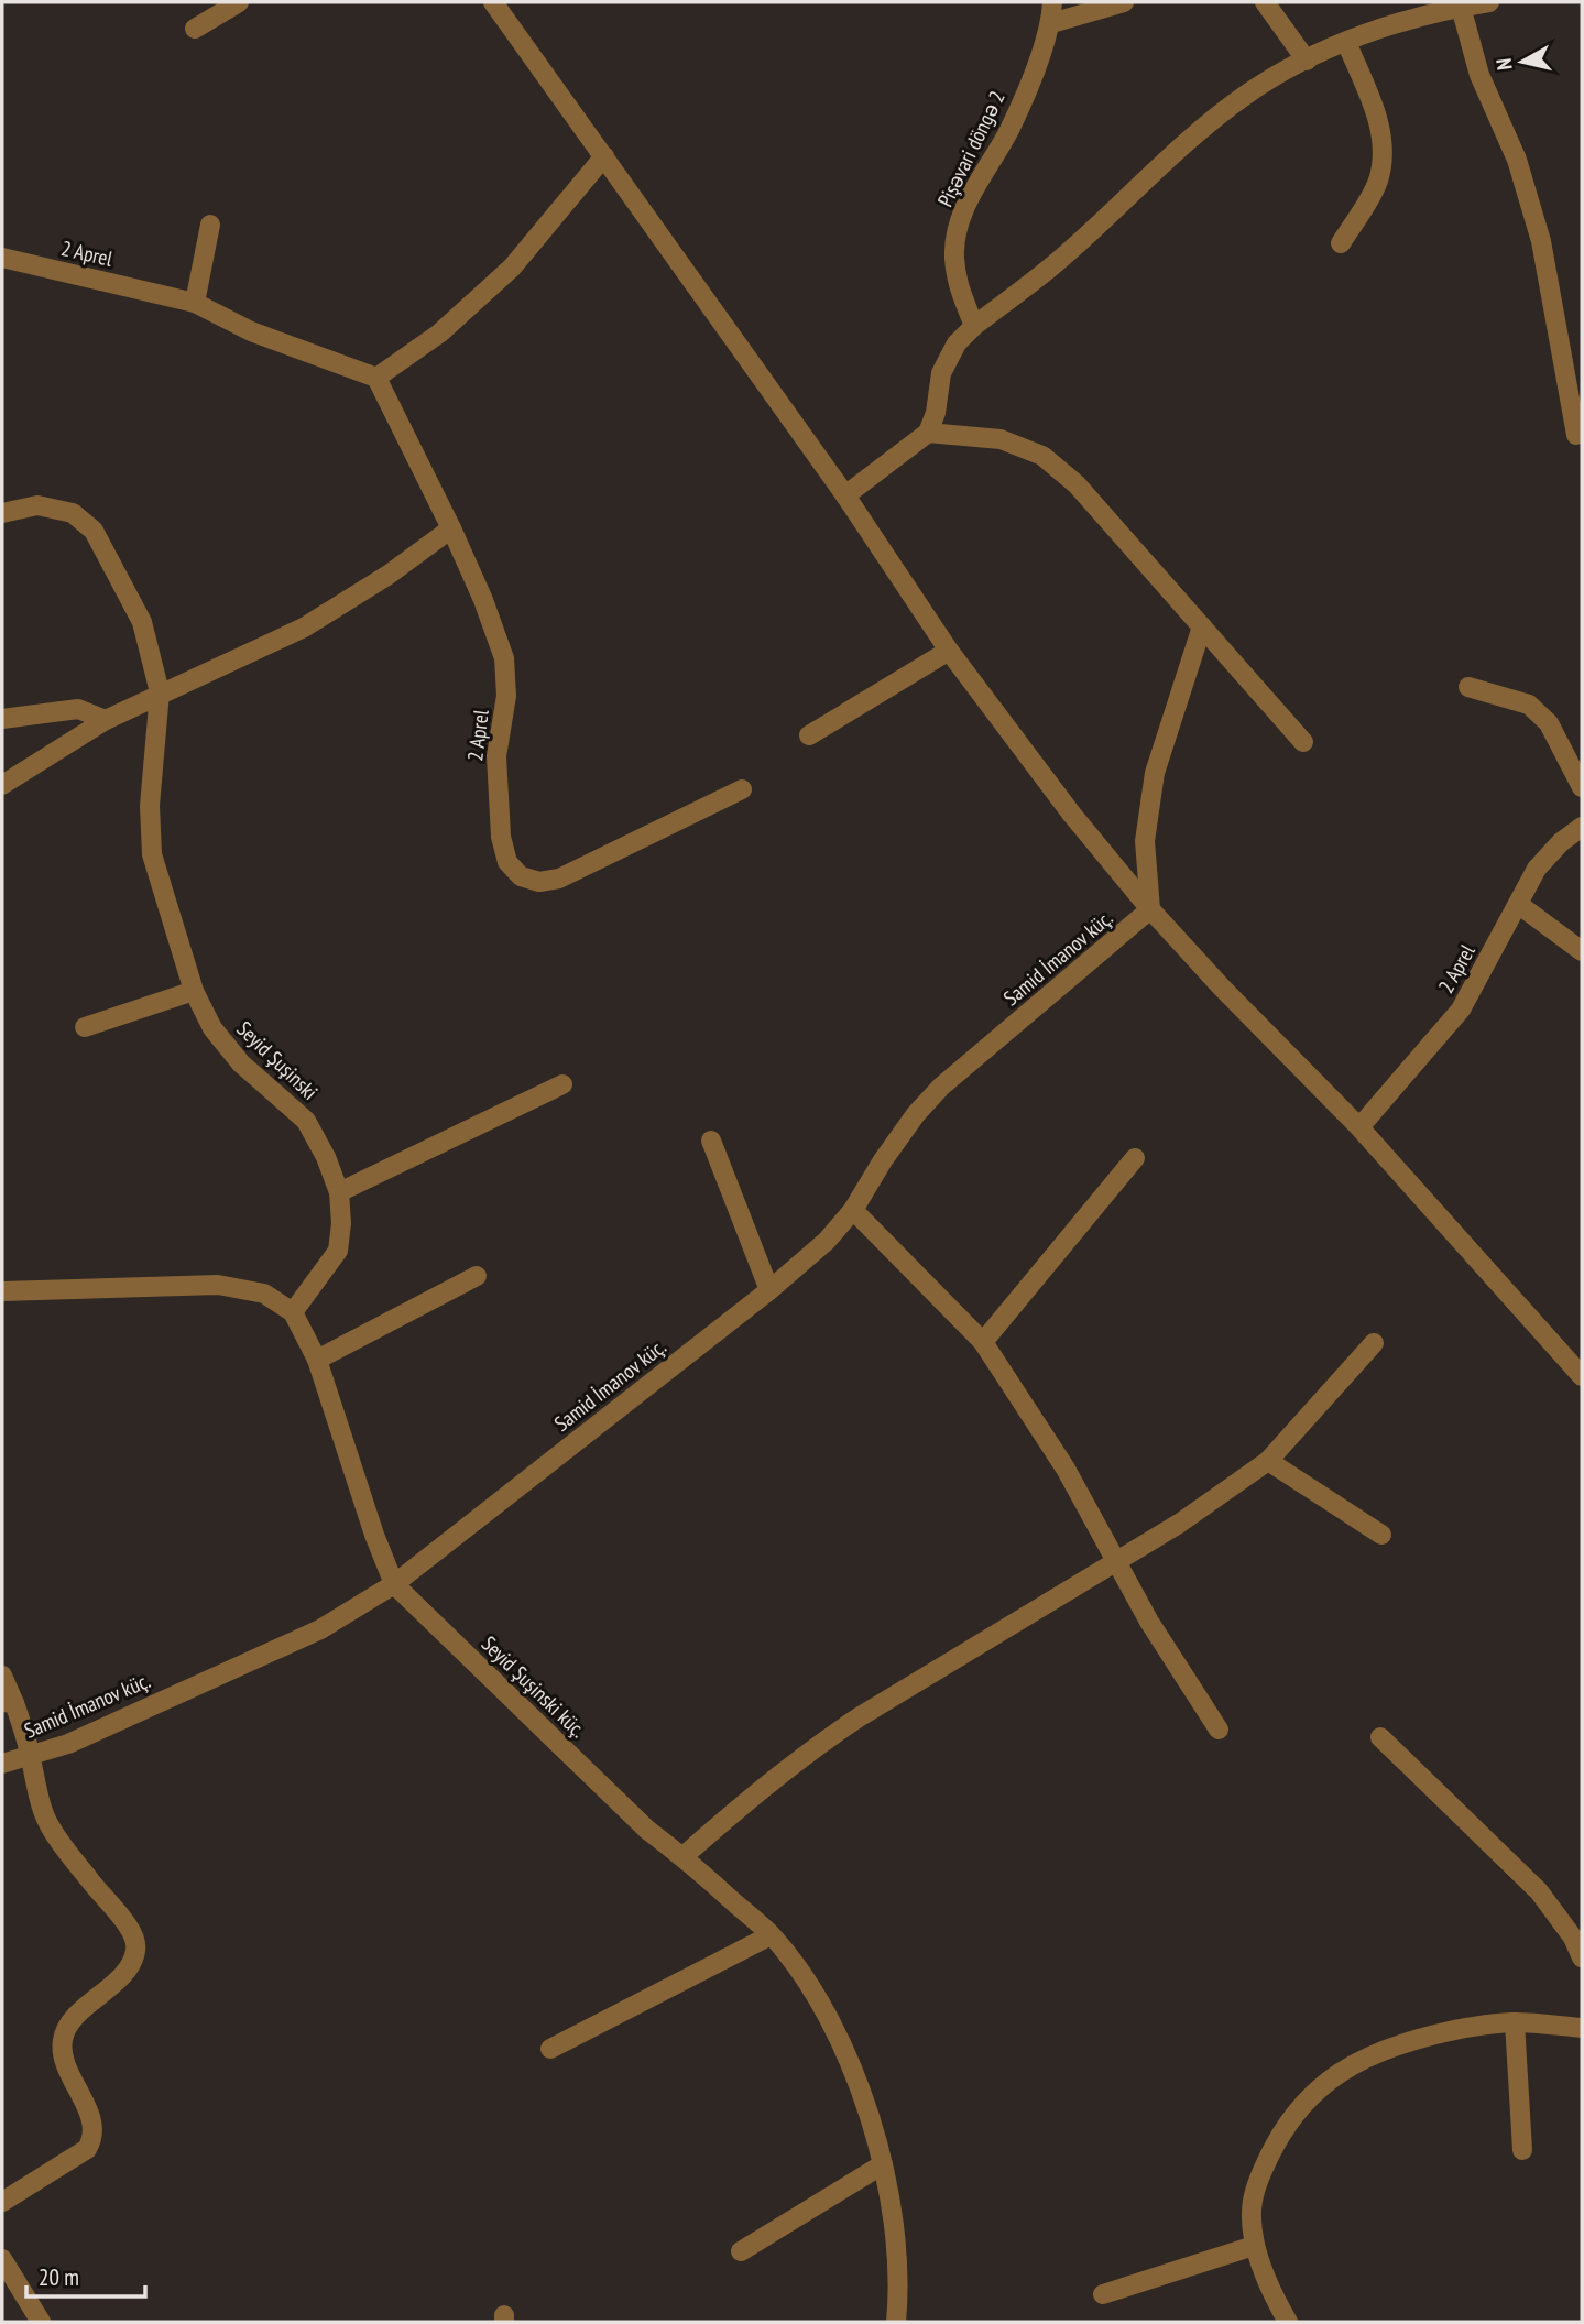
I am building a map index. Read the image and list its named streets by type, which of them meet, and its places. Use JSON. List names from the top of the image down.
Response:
{
  "streets": {
    "street": [
      "Pişəvari döngə 2",
      "2 Aprel",
      "Samid İmanov küç.",
      "Seyid Şuşinski",
      "Seyid Şuşinski küç."
    ]
  },
  "crossings": [
    ["Samid İmanov küç.", "Seyid Şuşinski küç."],
    ["Seyid Şuşinski", "Seyid Şuşinski küç."]
  ],
  "scale_bar": "20 m",
  "north": "left"
}
